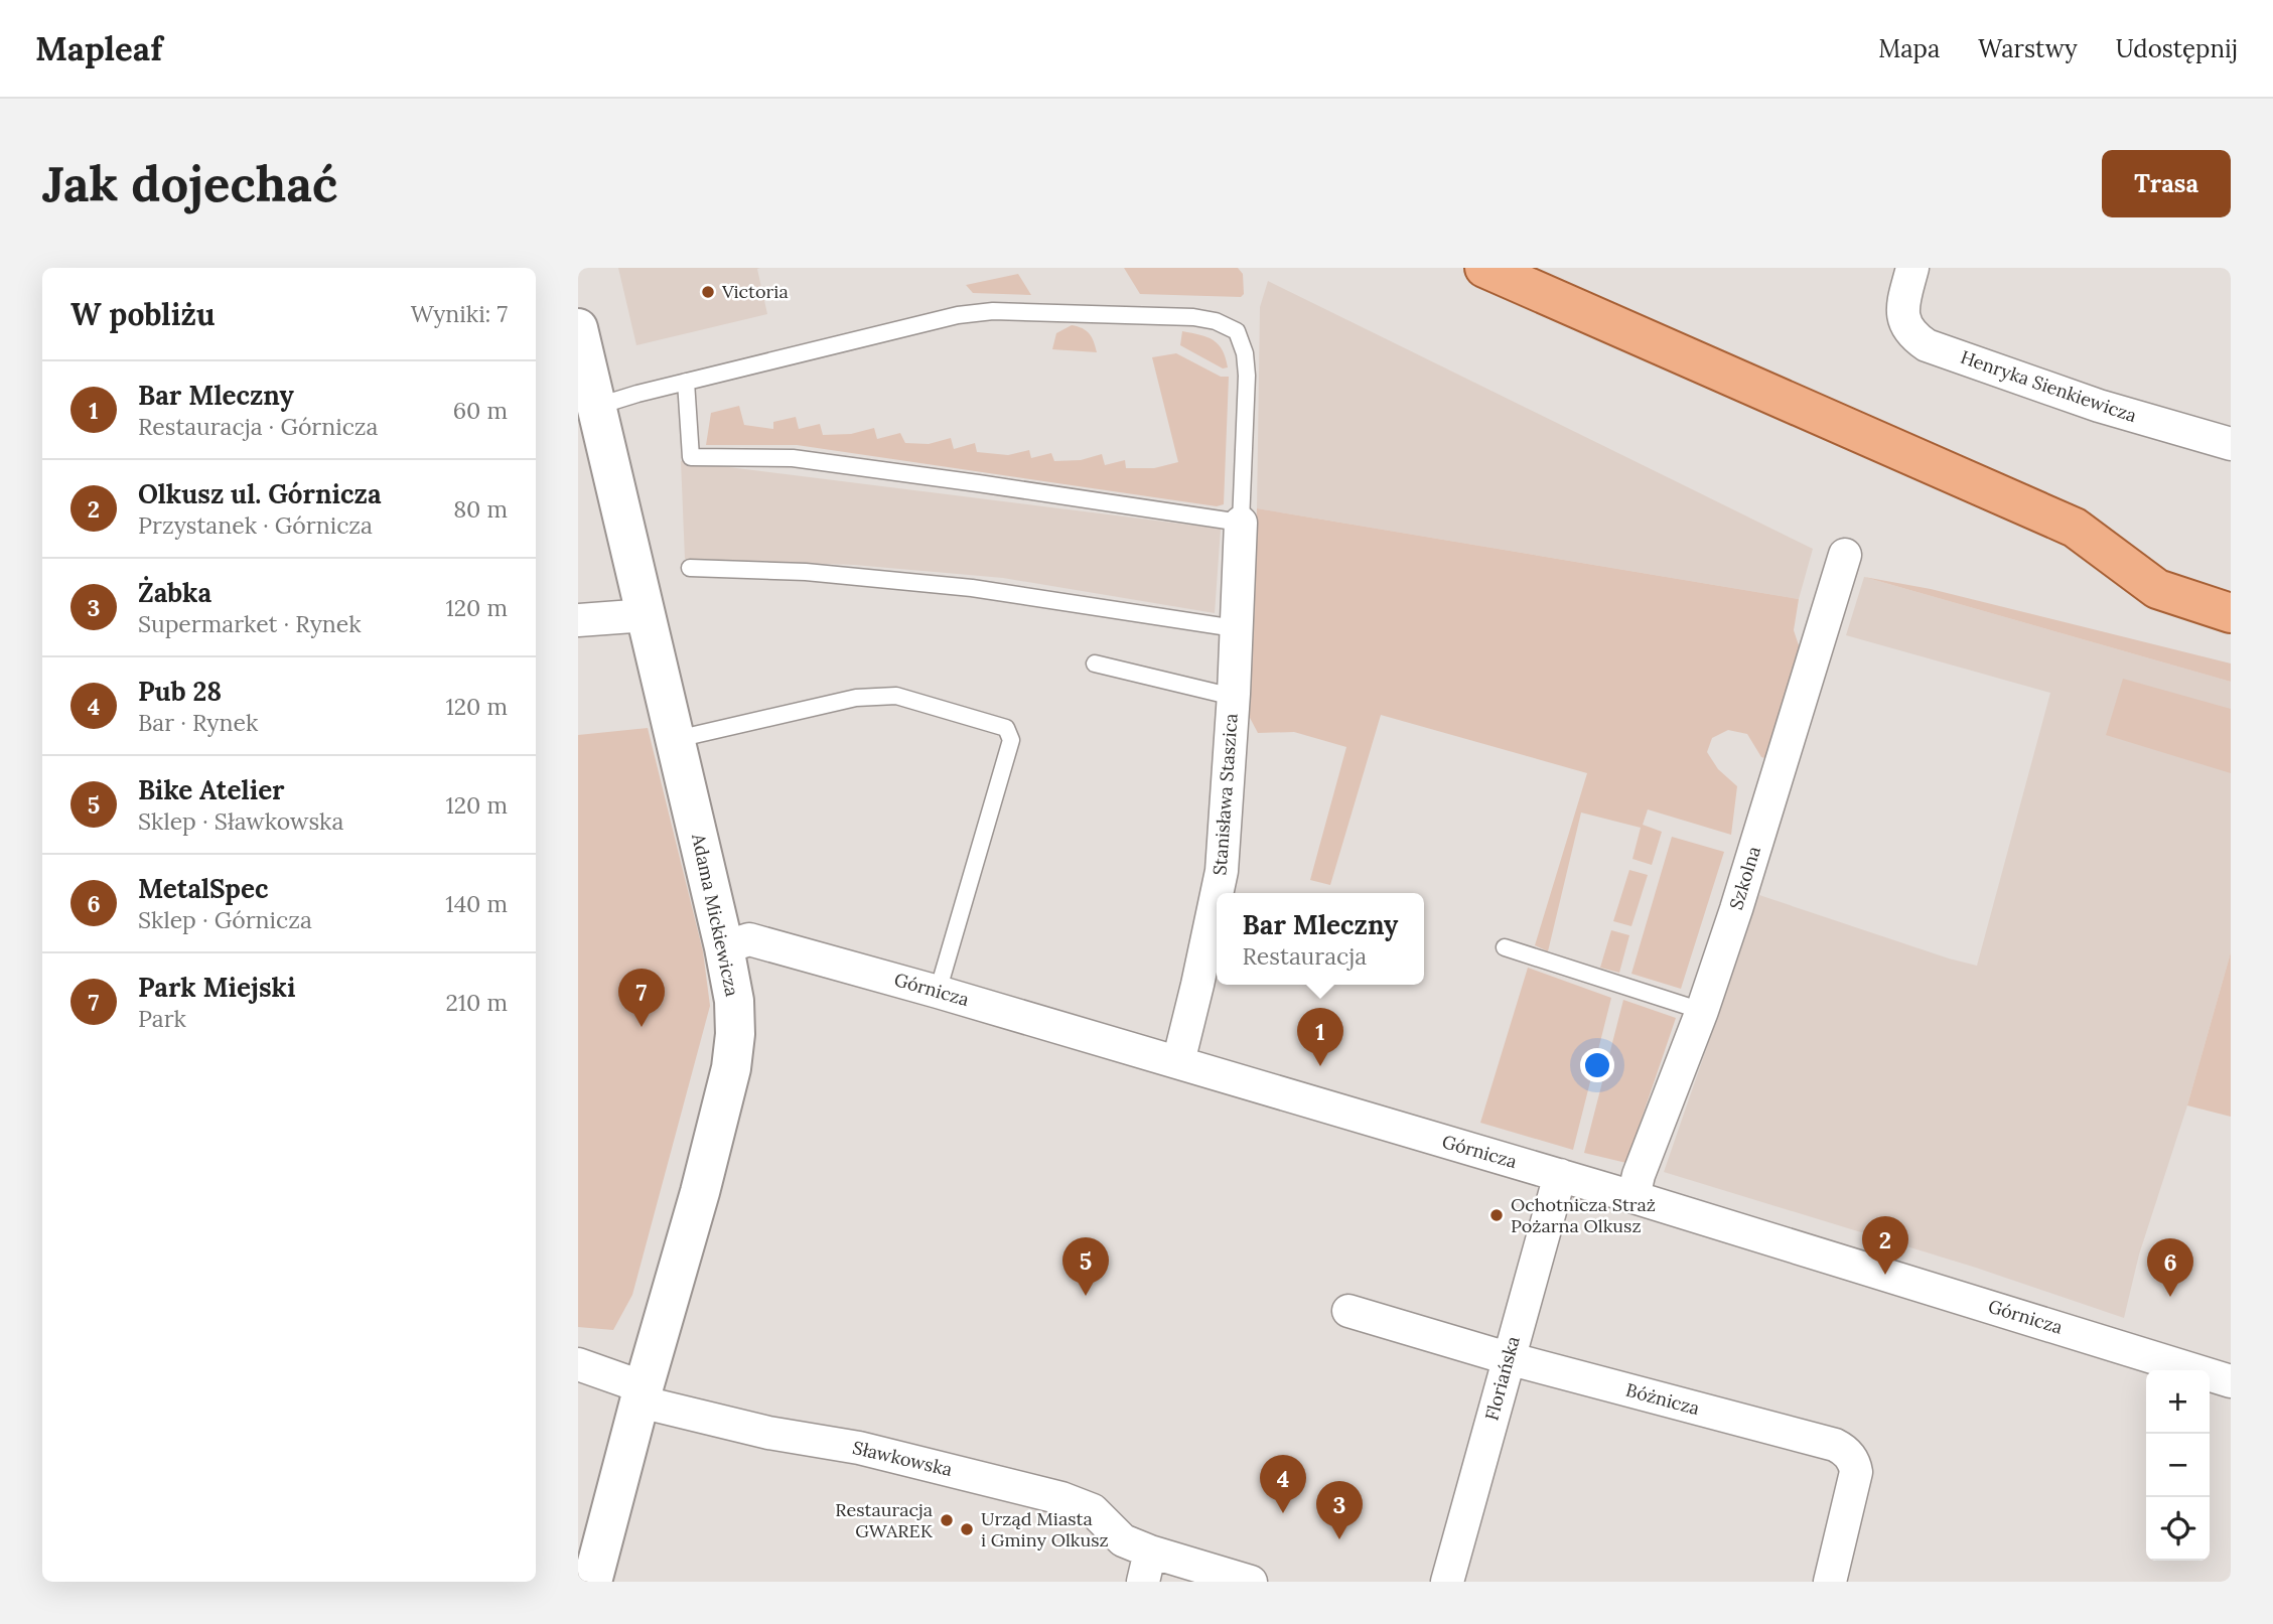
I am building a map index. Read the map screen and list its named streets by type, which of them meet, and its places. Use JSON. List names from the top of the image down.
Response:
{
  "streets": {
    "street": [
      "Henryka Sienkiewicza",
      "Stanisława Staszica",
      "Szkolna",
      "Adama Mickiewicza",
      "Górnicza",
      "Floriańska",
      "Bóżnicza",
      "Sławkowska"
    ]
  },
  "crossings": [
    ["Stanisława Staszica", "Górnicza"],
    ["Szkolna", "Górnicza"],
    ["Adama Mickiewicza", "Górnicza"],
    ["Adama Mickiewicza", "Sławkowska"],
    ["Górnicza", "Floriańska"],
    ["Floriańska", "Bóżnicza"]
  ],
  "places": [
    "Victoria",
    "Ochotnicza Straż Pożarna Olkusz",
    "Restauracja GWAREK",
    "Urząd Miasta i Gminy Olkusz"
  ],
  "page": {
    "header": "Mapleaf",
    "nav": ["Mapa", "Warstwy", "Udostępnij"],
    "buttons": "Trasa",
    "title": "Jak dojechać",
    "heading": ["W pobliżu", "Wyniki: 7"],
    "list": [
      {
        "mark": "1",
        "name": "Bar Mleczny",
        "note": "Restauracja · Górnicza",
        "value": "60 m"
      },
      {
        "mark": "2",
        "name": "Olkusz ul. Górnicza",
        "note": "Przystanek · Górnicza",
        "value": "80 m"
      },
      {
        "mark": "3",
        "name": "Żabka",
        "note": "Supermarket · Rynek",
        "value": "120 m"
      },
      {
        "mark": "4",
        "name": "Pub 28",
        "note": "Bar · Rynek",
        "value": "120 m"
      },
      {
        "mark": "5",
        "name": "Bike Atelier",
        "note": "Sklep · Sławkowska",
        "value": "120 m"
      },
      {
        "mark": "6",
        "name": "MetalSpec",
        "note": "Sklep · Górnicza",
        "value": "140 m"
      },
      {
        "mark": "7",
        "name": "Park Miejski",
        "note": "Park",
        "value": "210 m"
      }
    ],
    "popup": ["Bar Mleczny", "Restauracja"],
    "pins": [
      "7",
      "1",
      "2",
      "5",
      "6",
      "4",
      "3"
    ],
    "map_buttons": ["+", "−"]
  }
}
